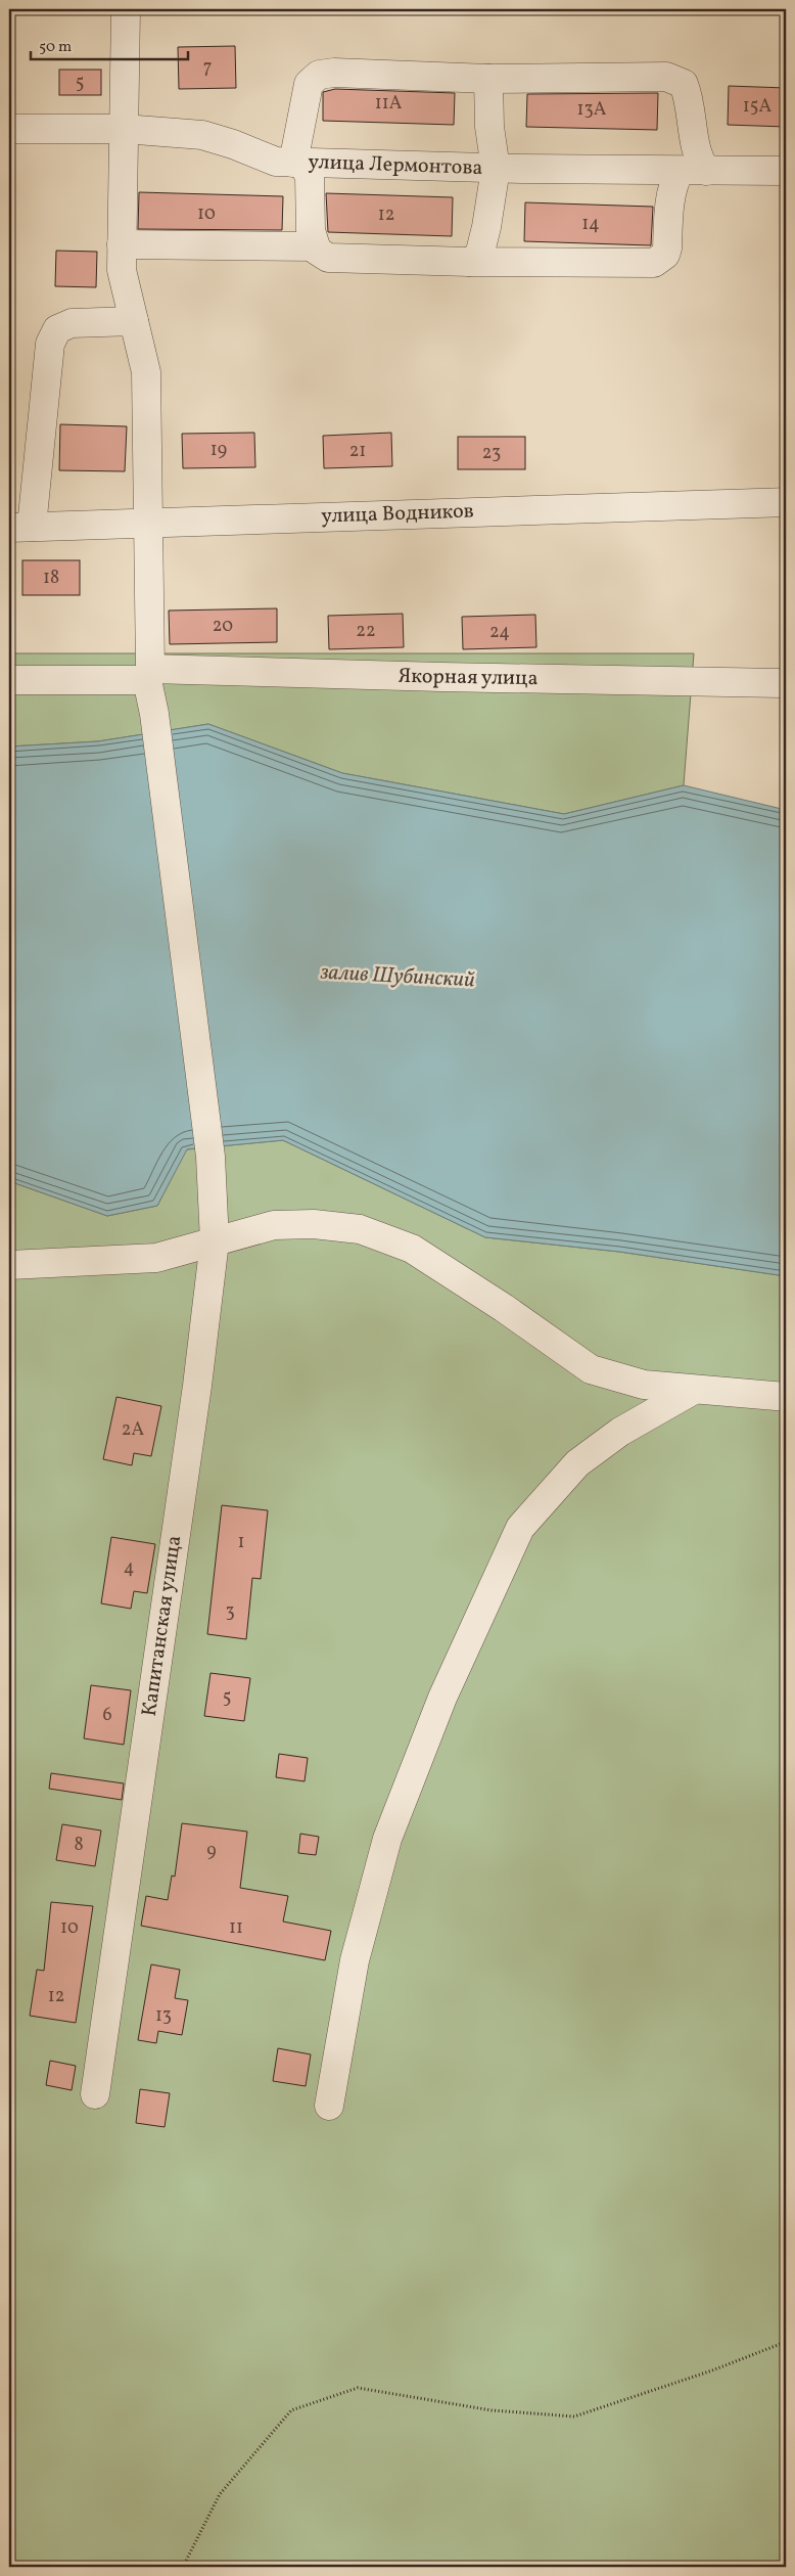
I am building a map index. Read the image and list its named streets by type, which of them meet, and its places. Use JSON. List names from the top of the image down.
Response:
{
  "streets": {
    "street": [
      "улица Лермонтова",
      "улица Водников",
      "Якорная улица",
      "Капитанская улица"
    ]
  },
  "crossings": [
    ["улица Лермонтова", "Капитанская улица"],
    ["улица Водников", "Капитанская улица"],
    ["Якорная улица", "Капитанская улица"]
  ],
  "water": ["залив Шубинский"],
  "house_numbers": [
    "7",
    "5",
    "11А",
    "15А",
    "13А",
    "10",
    "12",
    "14",
    "19",
    "21",
    "23",
    "18",
    "20",
    "22",
    "24",
    "2А",
    "1",
    "4",
    "3",
    "5",
    "6",
    "8",
    "9",
    "10",
    "11",
    "12",
    "13"
  ],
  "scale_bar": "50 m"
}
